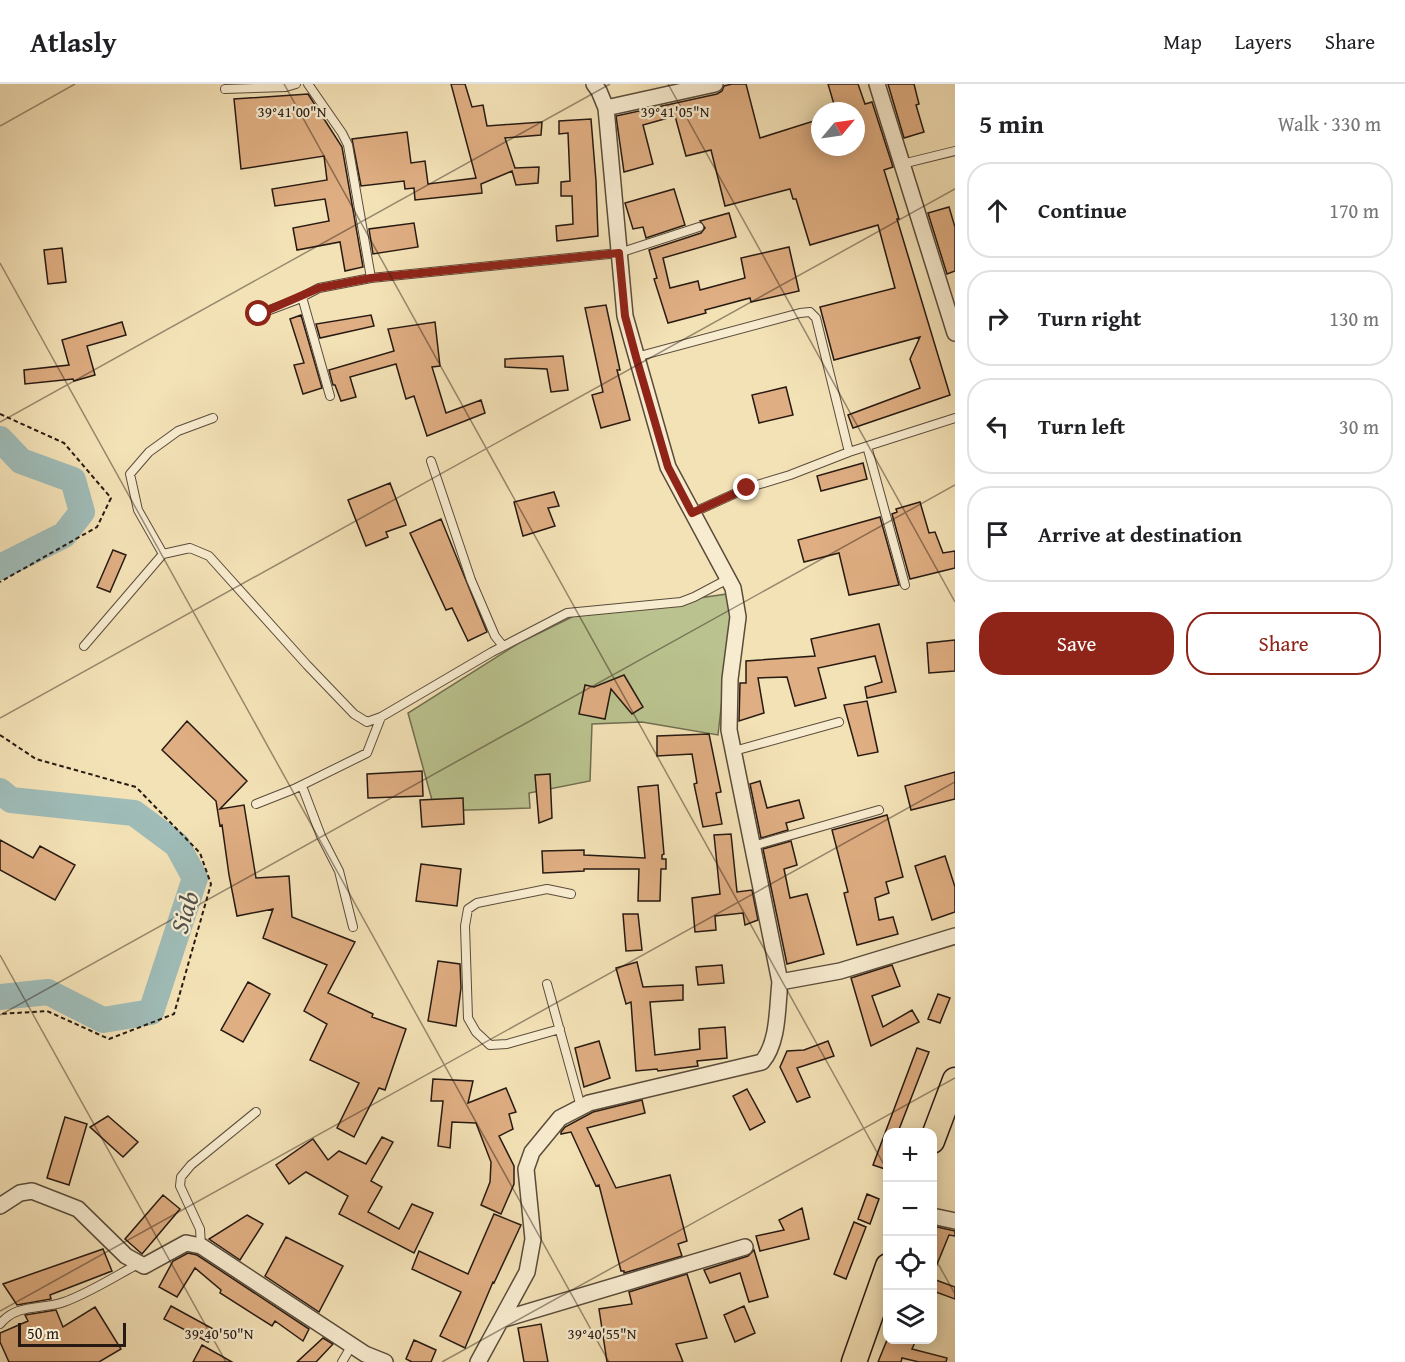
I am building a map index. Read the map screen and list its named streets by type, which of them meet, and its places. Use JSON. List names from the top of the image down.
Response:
{
  "water": ["Siab"],
  "scale_bar": "50 m",
  "north": "top right",
  "page": {
    "header": "Atlasly",
    "nav": ["Map", "Layers", "Share"],
    "heading": ["5 min", "Walk · 330 m"],
    "list": [
      ["Continue", "170 m"],
      ["Turn right", "130 m"],
      ["Turn left", "30 m"],
      "Arrive at destination"
    ],
    "buttons": ["Save", "Share"],
    "map_buttons": ["+", "−"],
    "scale": "50 m"
  },
  "coordinates": [
    "39°41'00\"N",
    "39°41'05\"N",
    "39°40'50\"N",
    "39°40'55\"N"
  ]
}
